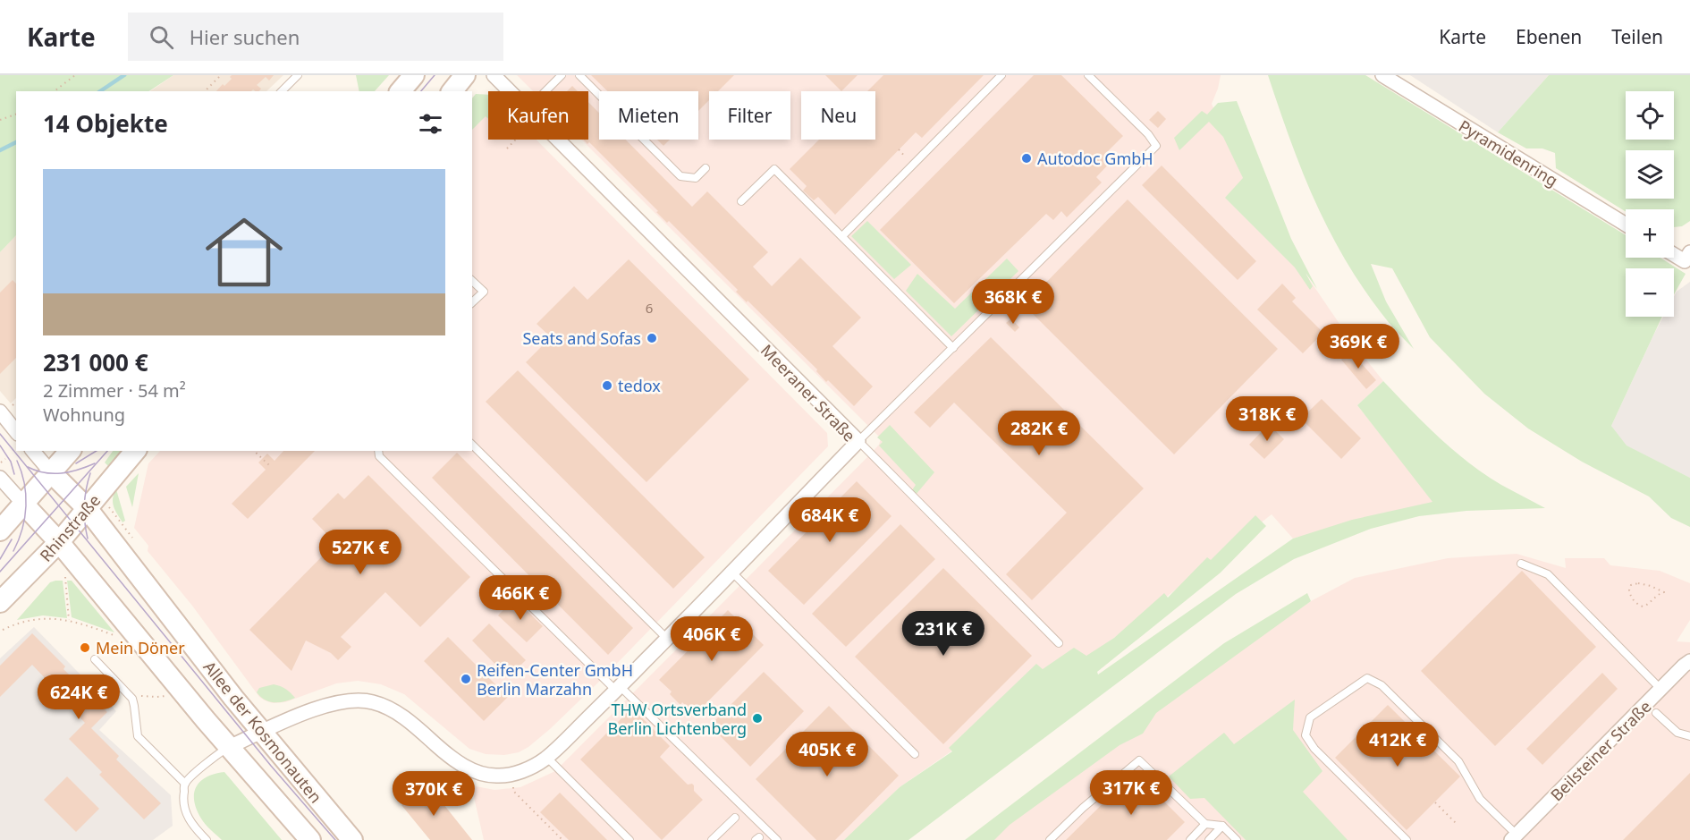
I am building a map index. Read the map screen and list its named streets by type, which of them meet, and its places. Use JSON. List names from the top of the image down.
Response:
{
  "streets": {
    "main road": ["Rhinstraße", "Allee der Kosmonauten"],
    "street": ["Pyramidenring", "Meeraner Straße", "Beilsteiner Straße"]
  },
  "crossings": [
    ["Meeraner Straße", "Allee der Kosmonauten"],
    ["Rhinstraße", "Allee der Kosmonauten"]
  ],
  "places": [
    "Autodoc GmbH",
    "Seats and Sofas",
    "tedox",
    "Mein Döner",
    "Reifen-Center GmbH Berlin Marzahn",
    "THW Ortsverband Berlin Lichtenberg"
  ],
  "house_numbers": ["6"],
  "page": {
    "header": "Karte",
    "search": "Hier suchen",
    "nav": ["Karte", "Ebenen", "Teilen"],
    "map_buttons": ["+", "−"],
    "chip": [
      "Kaufen",
      "Mieten",
      "Filter",
      "Neu"
    ],
    "heading": "14 Objekte",
    "list": [
      {
        "name": "231 000 €",
        "note": "2 Zimmer · 54 m² · Wohnung"
      }
    ],
    "price": [
      "368K €",
      "369K €",
      "318K €",
      "282K €",
      "684K €",
      "527K €",
      "466K €",
      "231K €",
      "406K €",
      "624K €",
      "412K €",
      "405K €",
      "317K €",
      "370K €"
    ]
  }
}
